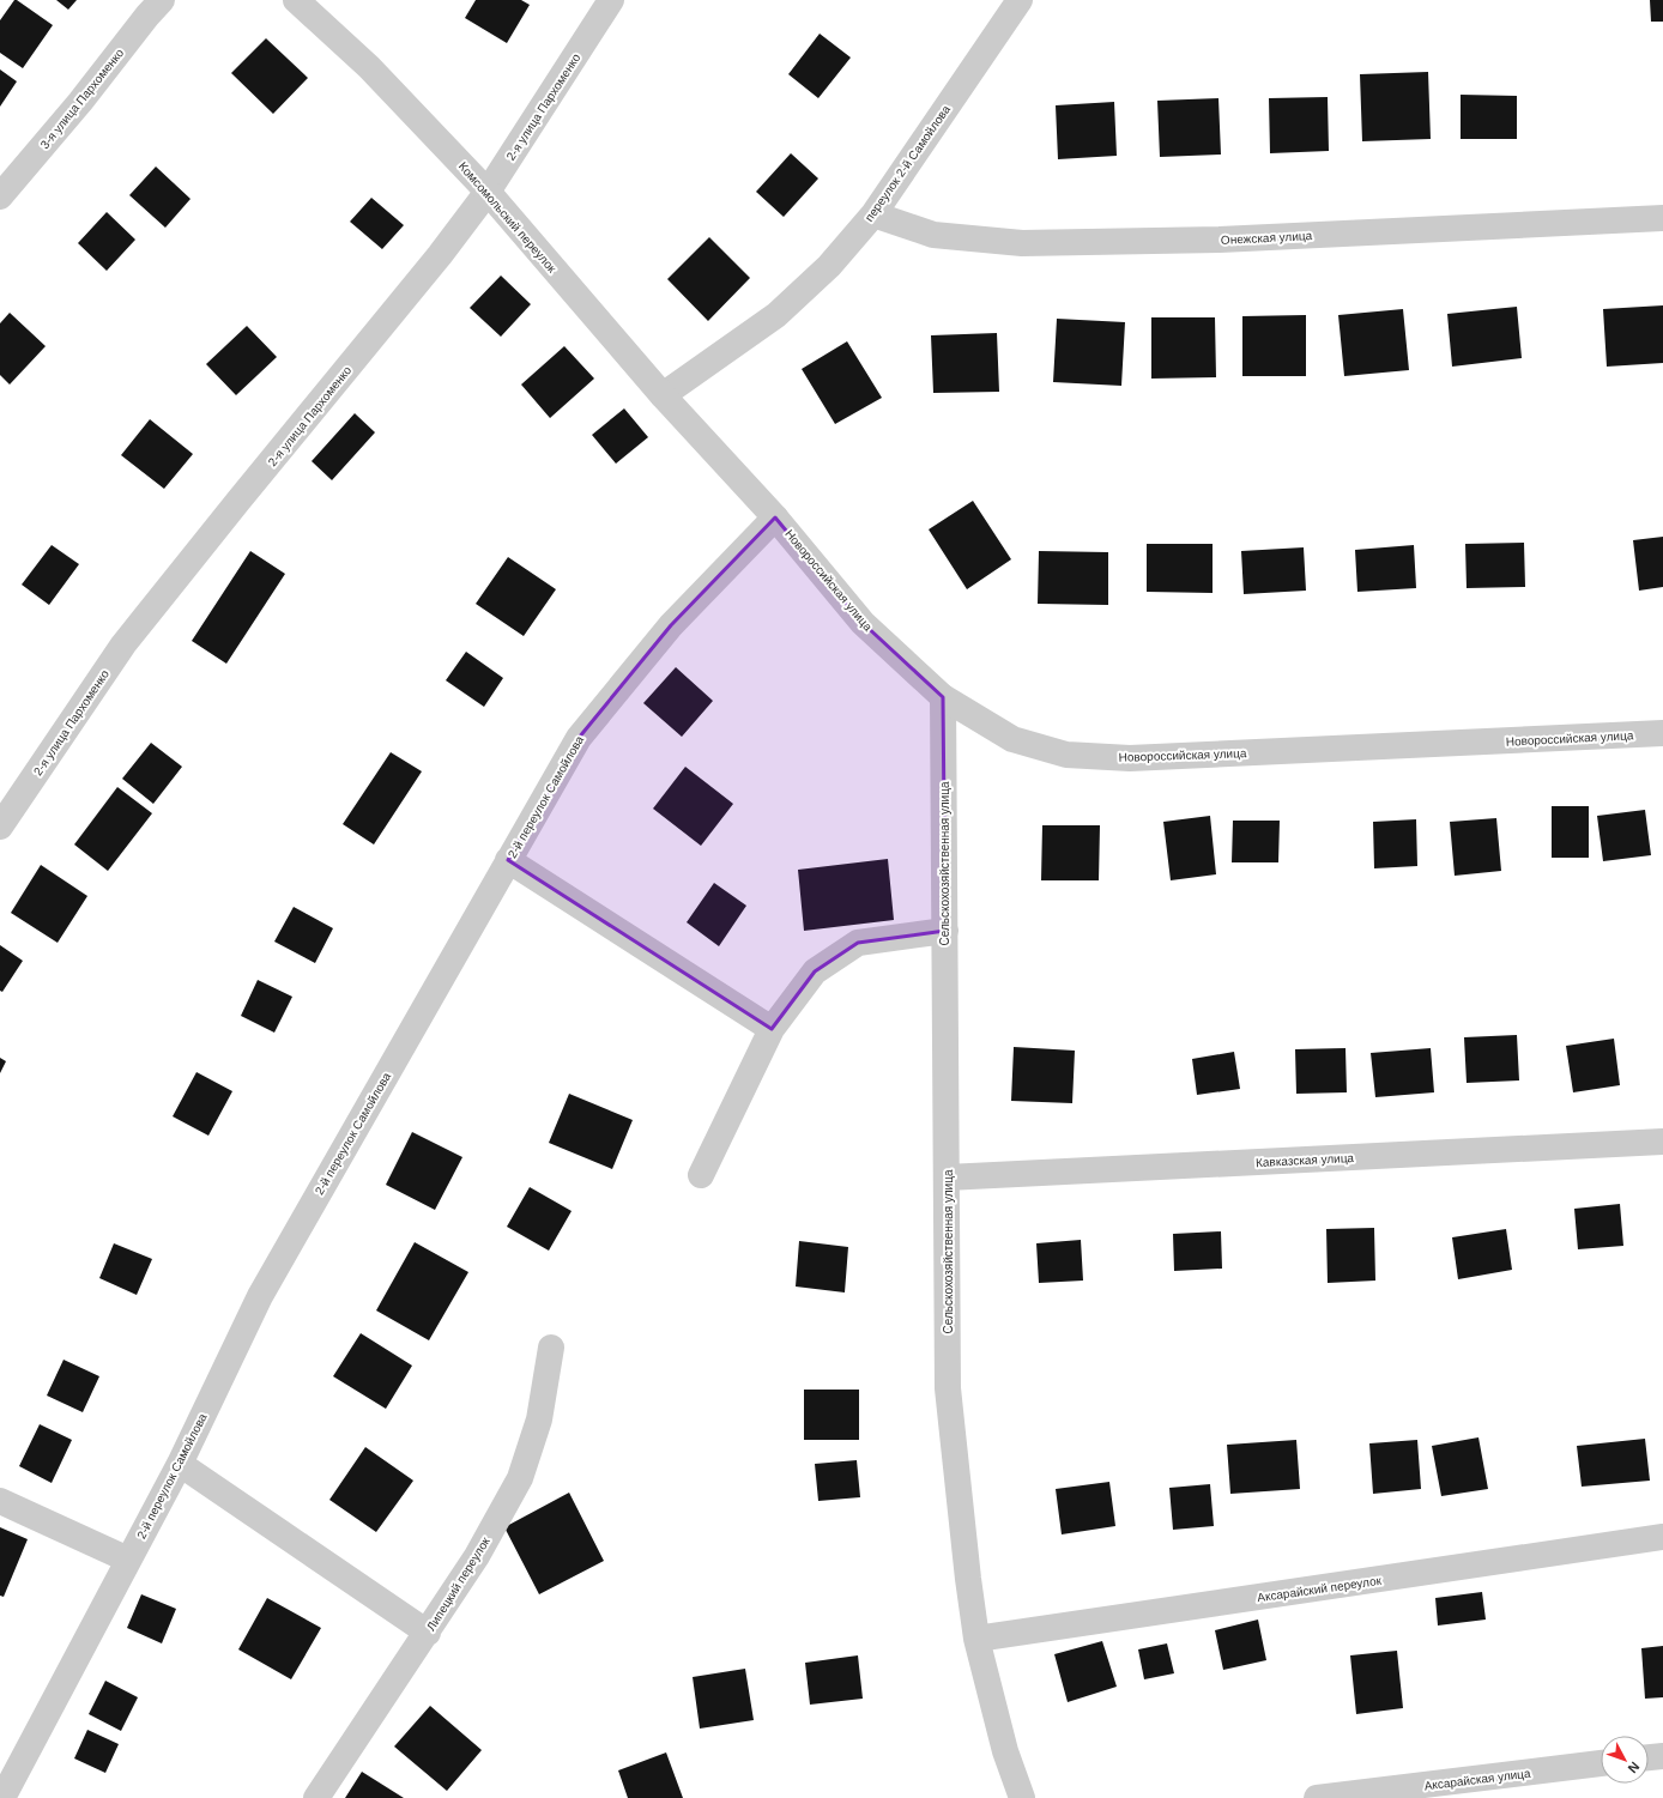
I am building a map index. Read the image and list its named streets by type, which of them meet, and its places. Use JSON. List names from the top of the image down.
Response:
{
  "streets": {
    "street": [
      "3-я улица Пархоменко",
      "2-я улица Пархоменко",
      "переулок 2-й Самойлова",
      "Комсомольский переулок",
      "Онежская улица",
      "Новороссийская улица",
      "2-й переулок Самойлова",
      "Сельскохозяйственная улица",
      "Кавказская улица",
      "Липецкий переулок",
      "Аксарайский переулок",
      "Аксарайская улица"
    ]
  },
  "crossings": [
    ["2-я улица Пархоменко", "Комсомольский переулок"],
    ["переулок 2-й Самойлова", "Комсомольский переулок"],
    ["переулок 2-й Самойлова", "Онежская улица"],
    ["Комсомольский переулок", "Новороссийская улица"],
    ["Новороссийская улица", "2-й переулок Самойлова"],
    ["Новороссийская улица", "Сельскохозяйственная улица"],
    ["Сельскохозяйственная улица", "Кавказская улица"],
    ["Сельскохозяйственная улица", "Аксарайский переулок"]
  ],
  "north": "bottom right"
}
